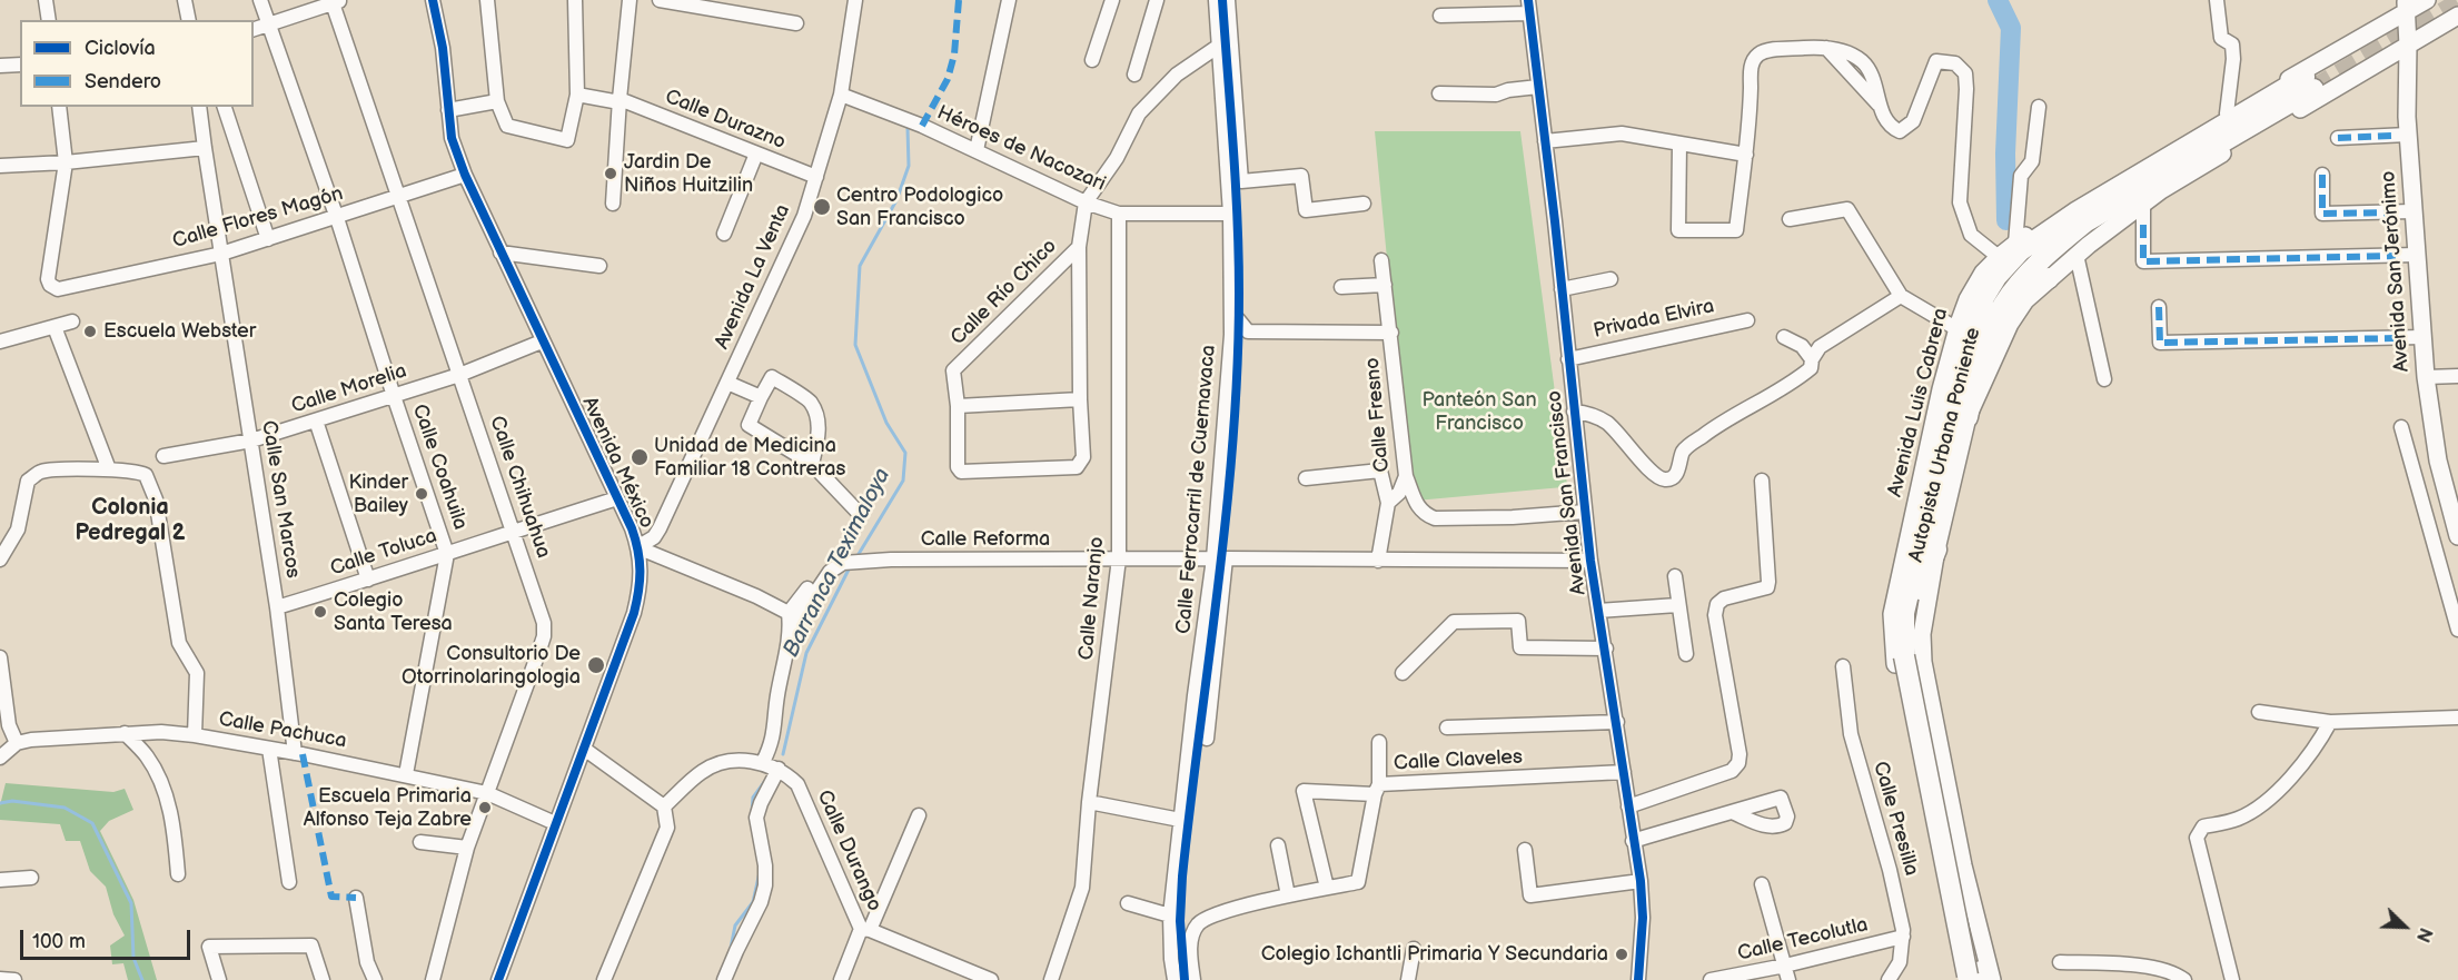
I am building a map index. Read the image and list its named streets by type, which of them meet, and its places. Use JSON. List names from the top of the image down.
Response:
{
  "streets": {
    "highway": ["Autopista Urbana Poniente"],
    "main road": ["Avenida San Jerónimo", "Avenida Luis Cabrera"],
    "street": [
      "Calle Durazno",
      "Héroes de Nacozari",
      "Calle Flores Magón",
      "Avenida La Venta",
      "Calle Río Chico",
      "Privada Elvira",
      "Calle Morelia",
      "Calle Fresno",
      "Avenida México",
      "Calle Coahuila",
      "Calle Chihuahua",
      "Calle Ferrocarril de Cuernavaca",
      "Avenida San Francisco",
      "Calle San Marcos",
      "Calle Reforma",
      "Calle Toluca",
      "Calle Naranjo",
      "Calle Pachuca",
      "Calle Claveles",
      "Calle Presilla",
      "Calle Durango",
      "Calle Tecolutla"
    ]
  },
  "crossings": [
    ["Calle Durazno", "Avenida La Venta"],
    ["Héroes de Nacozari", "Avenida La Venta"],
    ["Héroes de Nacozari", "Calle Río Chico"],
    ["Héroes de Nacozari", "Calle Ferrocarril de Cuernavaca"],
    ["Héroes de Nacozari", "Calle Naranjo"],
    ["Calle Flores Magón", "Avenida México"],
    ["Calle Flores Magón", "Calle Coahuila"],
    ["Calle Flores Magón", "Calle Chihuahua"],
    ["Calle Flores Magón", "Calle San Marcos"],
    ["Avenida San Jerónimo", "Avenida Luis Cabrera"],
    ["Avenida La Venta", "Avenida México"],
    ["Privada Elvira", "Avenida San Francisco"],
    ["Calle Morelia", "Avenida México"],
    ["Calle Morelia", "Calle Coahuila"],
    ["Calle Morelia", "Calle Chihuahua"],
    ["Calle Morelia", "Calle San Marcos"],
    ["Avenida Luis Cabrera", "Autopista Urbana Poniente"],
    ["Calle Fresno", "Calle Reforma"],
    ["Avenida México", "Calle Toluca"],
    ["Avenida México", "Calle Pachuca"],
    ["Calle Coahuila", "Calle Toluca"],
    ["Calle Coahuila", "Calle Pachuca"],
    ["Calle Chihuahua", "Calle Toluca"],
    ["Calle Chihuahua", "Calle Pachuca"],
    ["Calle Ferrocarril de Cuernavaca", "Calle Reforma"],
    ["Avenida San Francisco", "Calle Reforma"],
    ["Avenida San Francisco", "Calle Claveles"],
    ["Calle San Marcos", "Calle Toluca"],
    ["Calle San Marcos", "Calle Pachuca"],
    ["Calle Reforma", "Calle Naranjo"],
    ["Calle Presilla", "Calle Tecolutla"]
  ],
  "districts": ["Colonia Pedregal 2"],
  "water": ["Barranca Teximaloya"],
  "parks": ["Panteón San Francisco"],
  "places": [
    "Jardin De Niños Huitzilin",
    "Centro Podologico San Francisco",
    "Escuela Webster",
    "Unidad de Medicina Familiar 18 Contreras",
    "Kinder Bailey",
    "Colegio Santa Teresa",
    "Consultorio De Otorrinolaringologia",
    "Escuela Primaria Alfonso Teja Zabre",
    "Colegio Ichantli Primaria Y Secundaria"
  ],
  "legend": ["Ciclovía", "Sendero"],
  "scale_bar": "100 m",
  "north": "bottom right"
}
